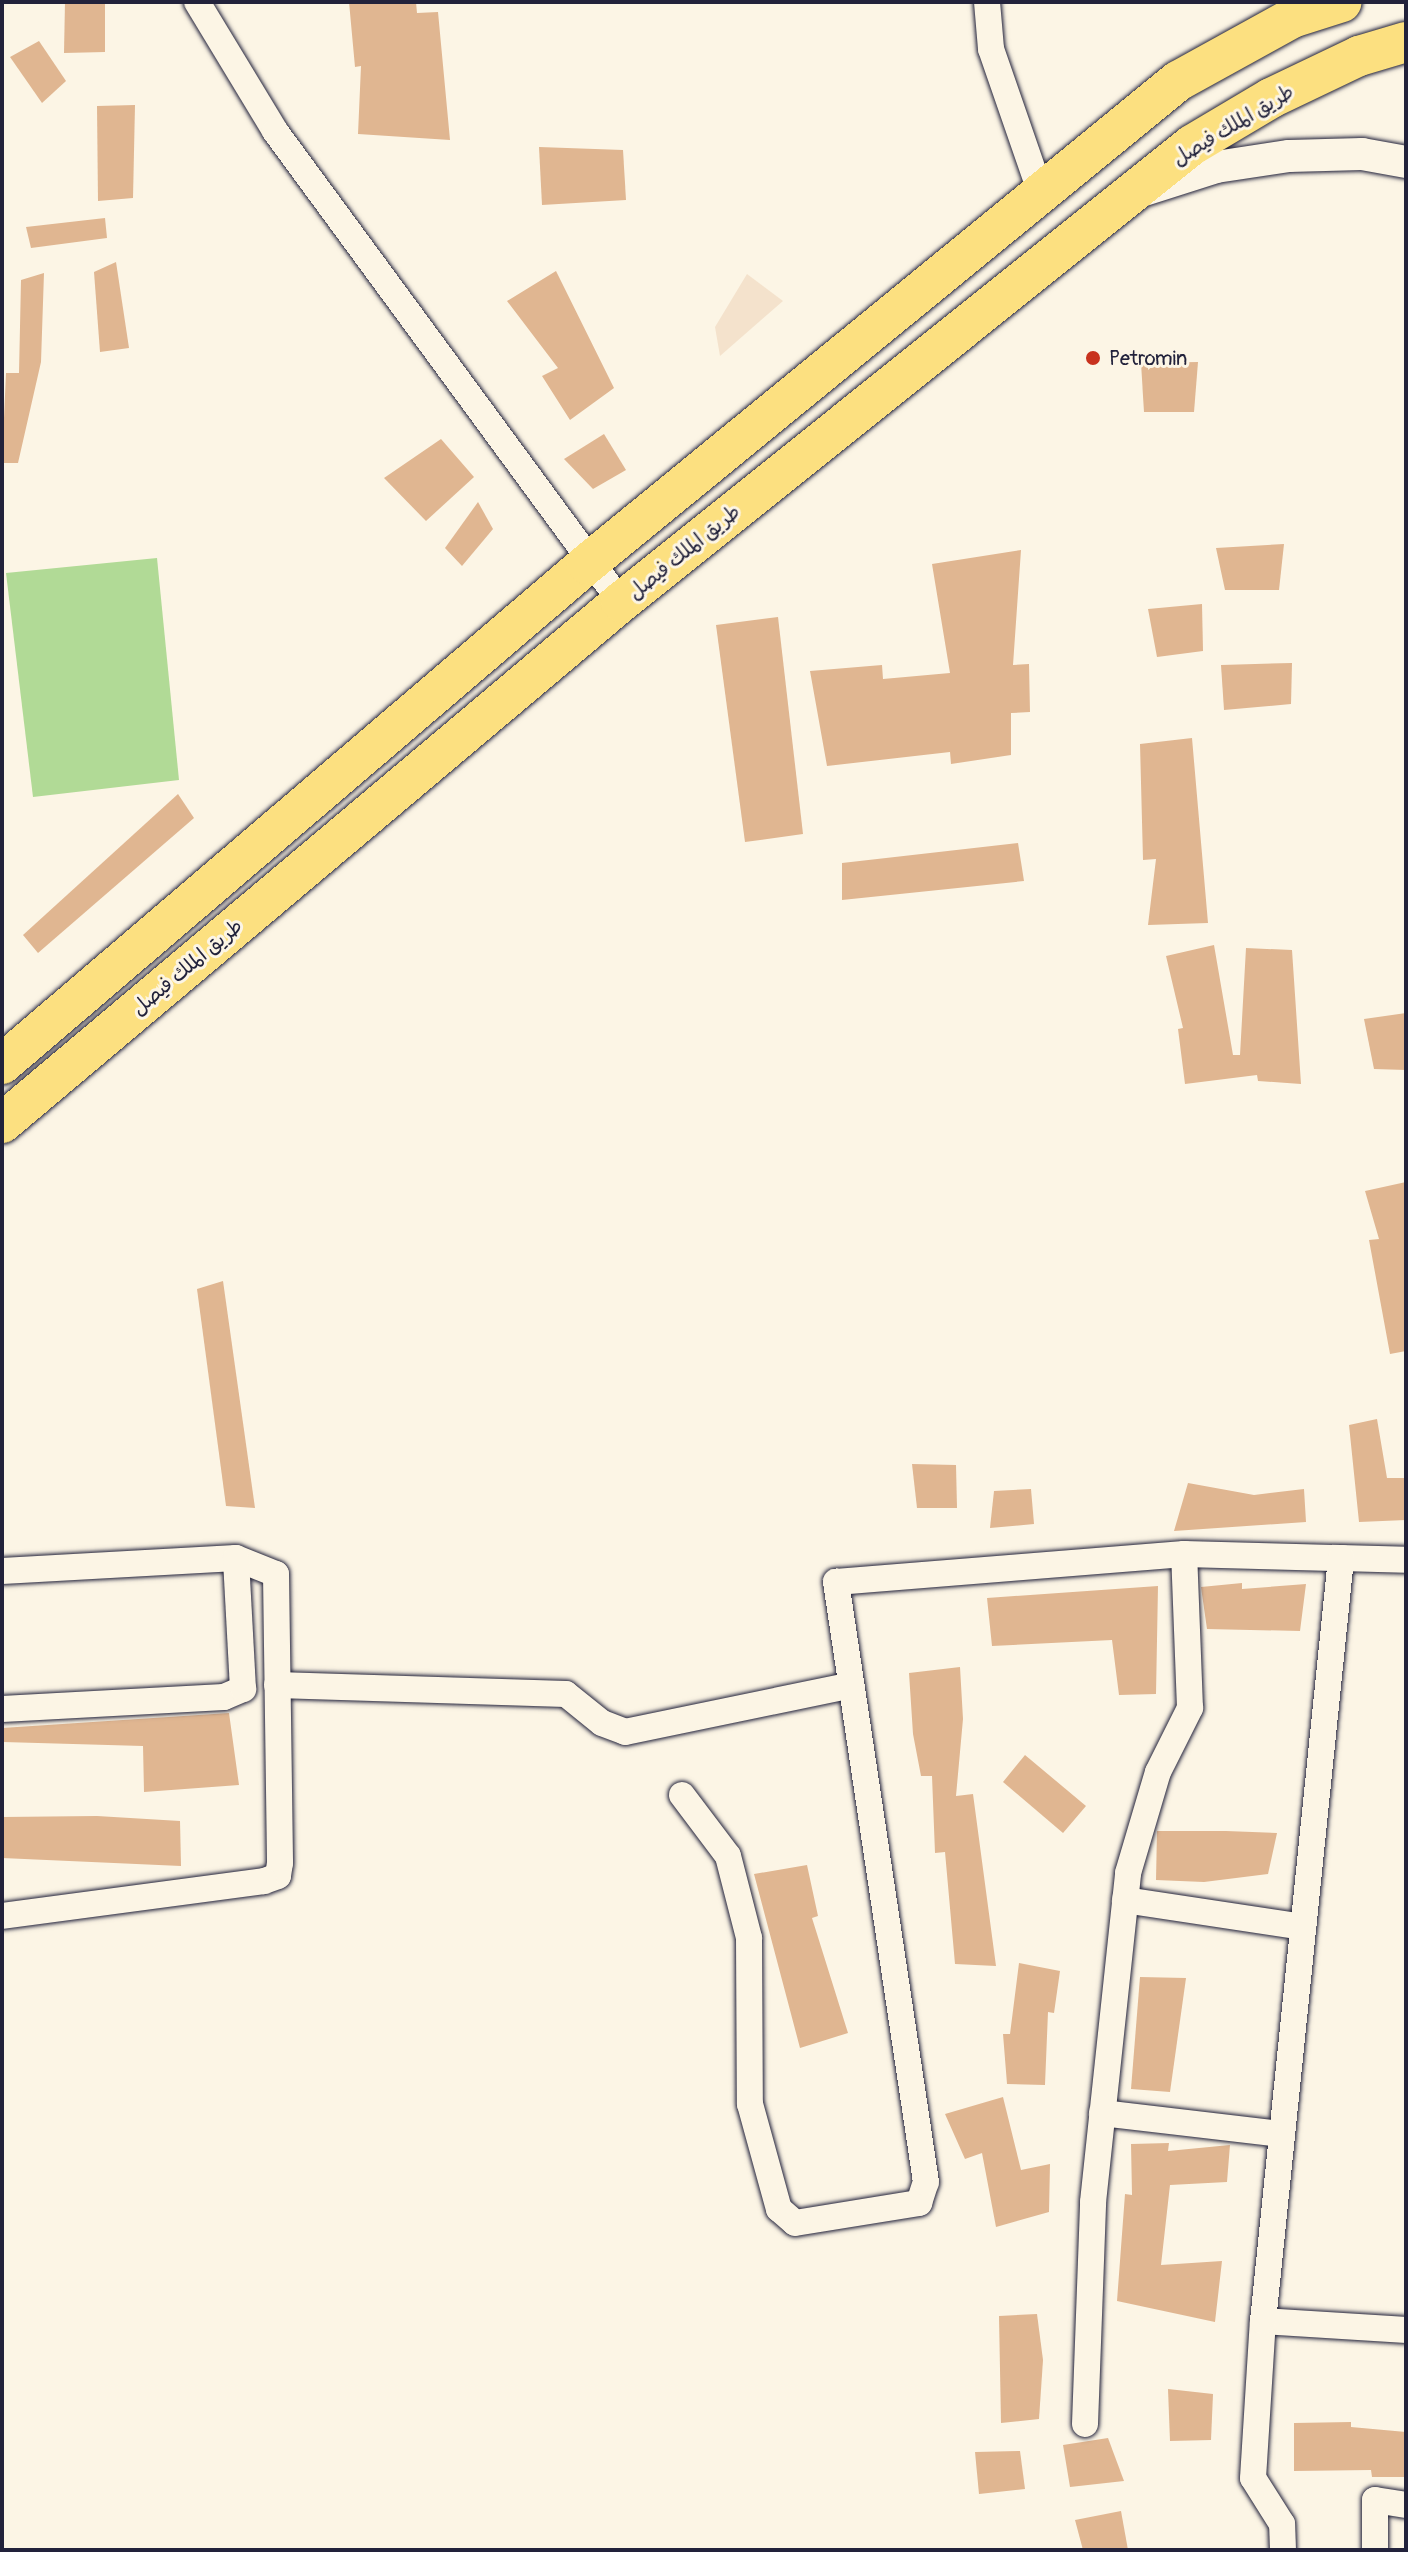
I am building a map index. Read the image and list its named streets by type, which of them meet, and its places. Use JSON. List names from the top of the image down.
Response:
{
  "streets": {
    "main road": ["طريق الملك فيصل"]
  },
  "places": ["Petromin"]
}
